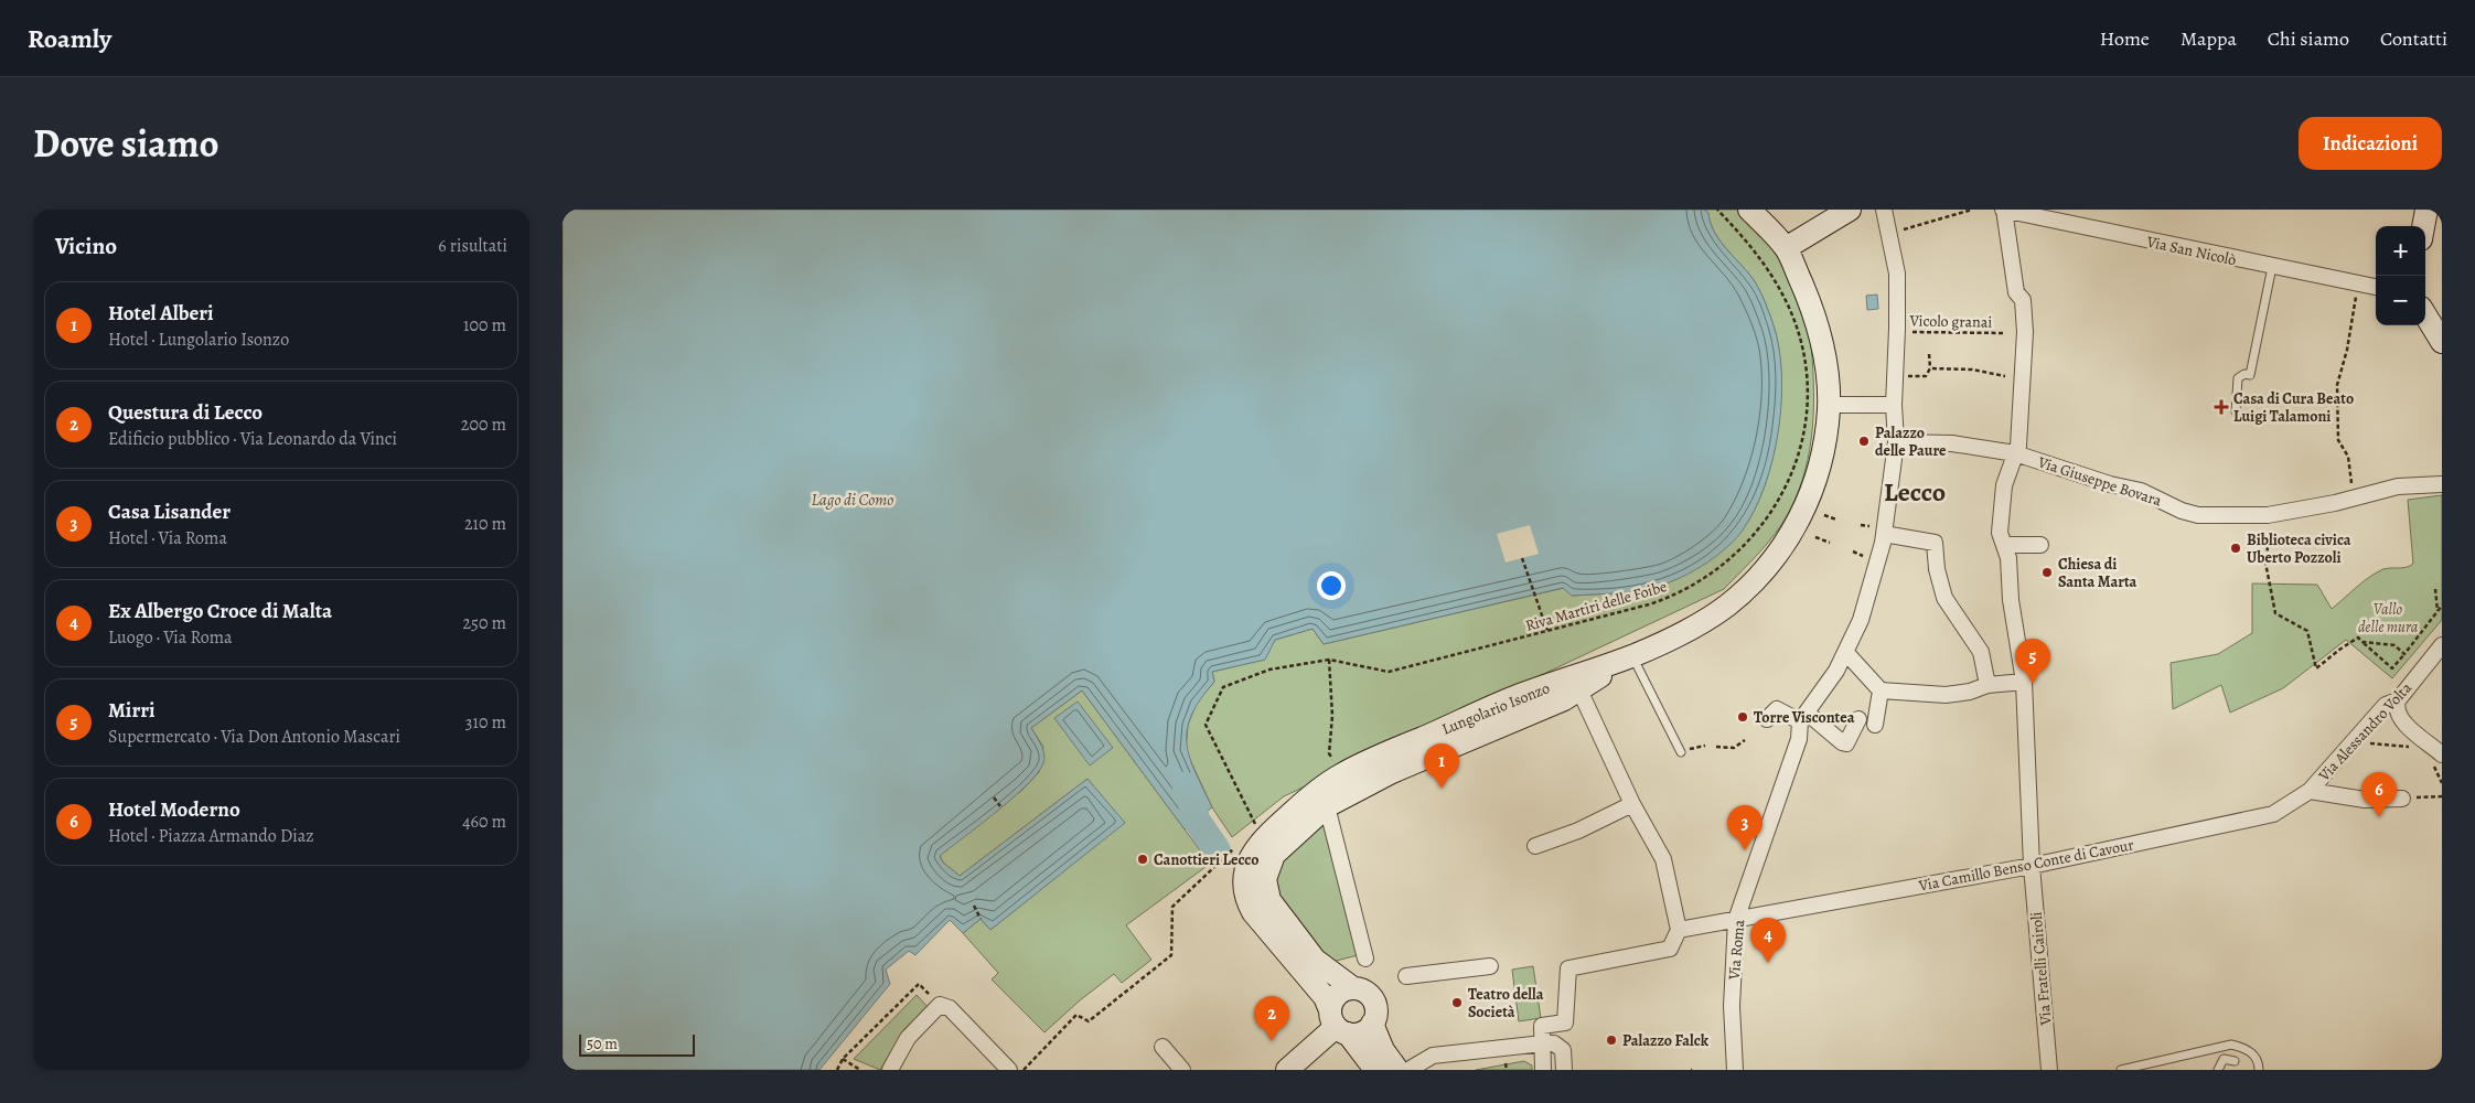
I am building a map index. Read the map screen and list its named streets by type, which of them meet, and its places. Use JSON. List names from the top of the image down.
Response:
{
  "streets": {
    "main road": ["Lungolario Isonzo"],
    "street": [
      "Via San Nicolò",
      "Via Giuseppe Bovara",
      "Via Alessandro Volta",
      "Via Camillo Benso Conte di Cavour",
      "Via Roma",
      "Via Fratelli Cairoli"
    ],
    "path": ["Vicolo granai", "Riva Martiri delle Foibe"]
  },
  "crossings": [
    ["Via San Nicolò", "Via Fratelli Cairoli"],
    ["Via Giuseppe Bovara", "Via Fratelli Cairoli"],
    ["Via Alessandro Volta", "Via Camillo Benso Conte di Cavour"],
    ["Via Camillo Benso Conte di Cavour", "Via Roma"],
    ["Via Camillo Benso Conte di Cavour", "Via Fratelli Cairoli"]
  ],
  "districts": ["Lecco"],
  "water": ["Lago di Como"],
  "parks": ["Vallo delle mura"],
  "places": {
    "health": ["Casa di Cura Beato Luigi Talamoni"],
    "other": [
      "Palazzo delle Paure",
      "Biblioteca civica Uberto Pozzoli",
      "Chiesa di Santa Marta",
      "Torre Viscontea",
      "Canottieri Lecco",
      "Teatro della Società",
      "Palazzo Falck"
    ]
  },
  "scale_bar": "50 m",
  "page": {
    "header": "Roamly",
    "nav": [
      "Home",
      "Mappa",
      "Chi siamo",
      "Contatti"
    ],
    "title": "Dove siamo",
    "buttons": "Indicazioni",
    "heading": ["Vicino", "6 risultati"],
    "map_buttons": ["+", "−"],
    "list": [
      {
        "mark": "1",
        "name": "Hotel Alberi",
        "note": "Hotel · Lungolario Isonzo",
        "value": "100 m"
      },
      {
        "mark": "2",
        "name": "Questura di Lecco",
        "note": "Edificio pubblico · Via Leonardo da Vinci",
        "value": "200 m"
      },
      {
        "mark": "3",
        "name": "Casa Lisander",
        "note": "Hotel · Via Roma",
        "value": "210 m"
      },
      {
        "mark": "4",
        "name": "Ex Albergo Croce di Malta",
        "note": "Luogo · Via Roma",
        "value": "250 m"
      },
      {
        "mark": "5",
        "name": "Mirri",
        "note": "Supermercato · Via Don Antonio Mascari",
        "value": "310 m"
      },
      {
        "mark": "6",
        "name": "Hotel Moderno",
        "note": "Hotel · Piazza Armando Diaz",
        "value": "460 m"
      }
    ],
    "pins": [
      "5",
      "1",
      "6",
      "3",
      "4",
      "2"
    ],
    "scale": "50 m"
  }
}
